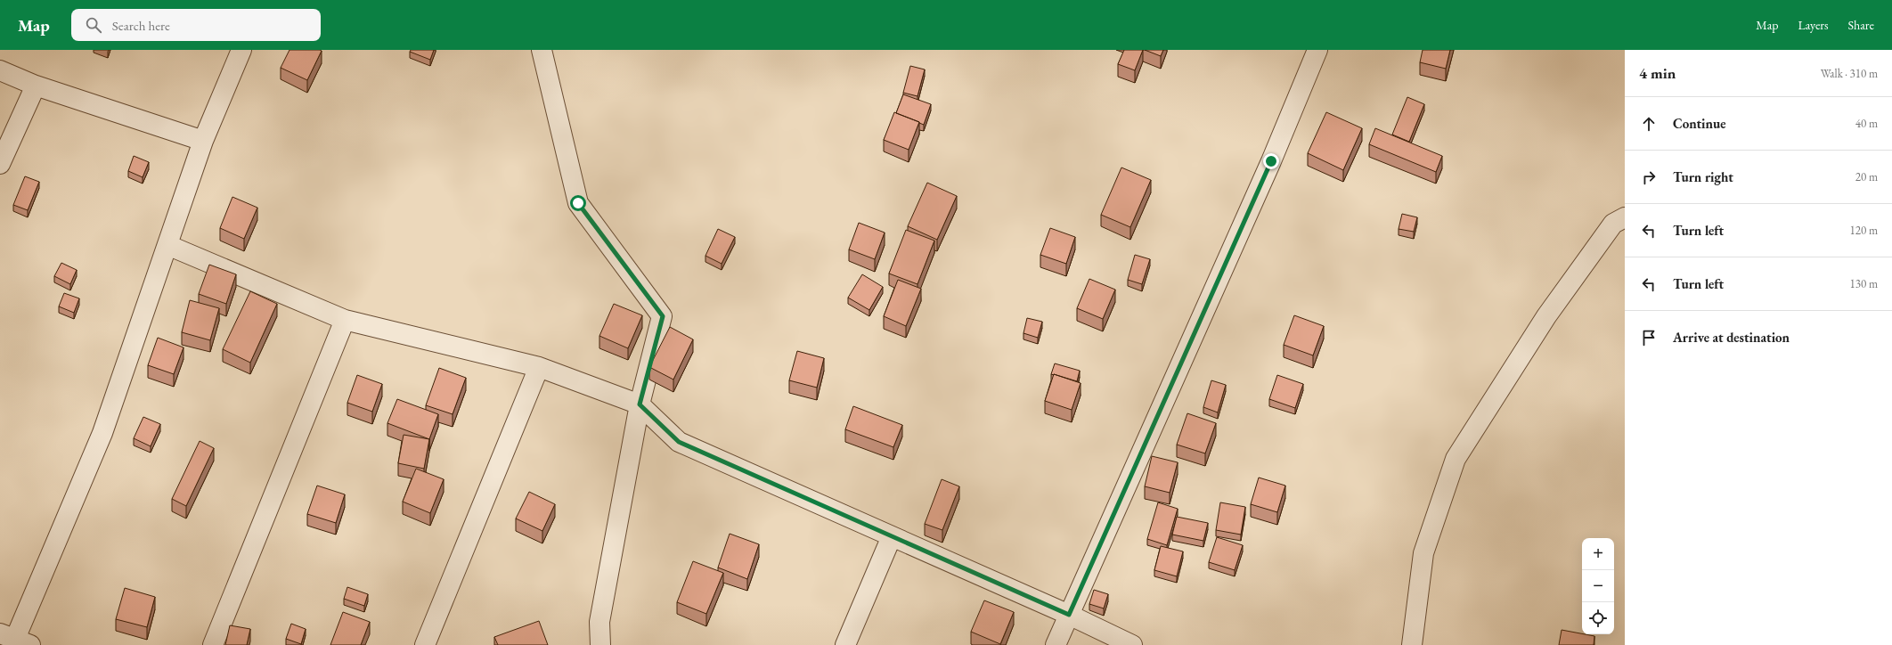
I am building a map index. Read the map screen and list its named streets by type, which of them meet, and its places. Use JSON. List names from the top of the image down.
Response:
{
  "page": {
    "header": "Map",
    "search": "Search here",
    "nav": ["Map", "Layers", "Share"],
    "heading": ["4 min", "Walk · 310 m"],
    "list": [
      ["Continue", "40 m"],
      ["Turn right", "20 m"],
      ["Turn left", "120 m"],
      ["Turn left", "130 m"],
      "Arrive at destination"
    ],
    "map_buttons": ["+", "−"]
  }
}
